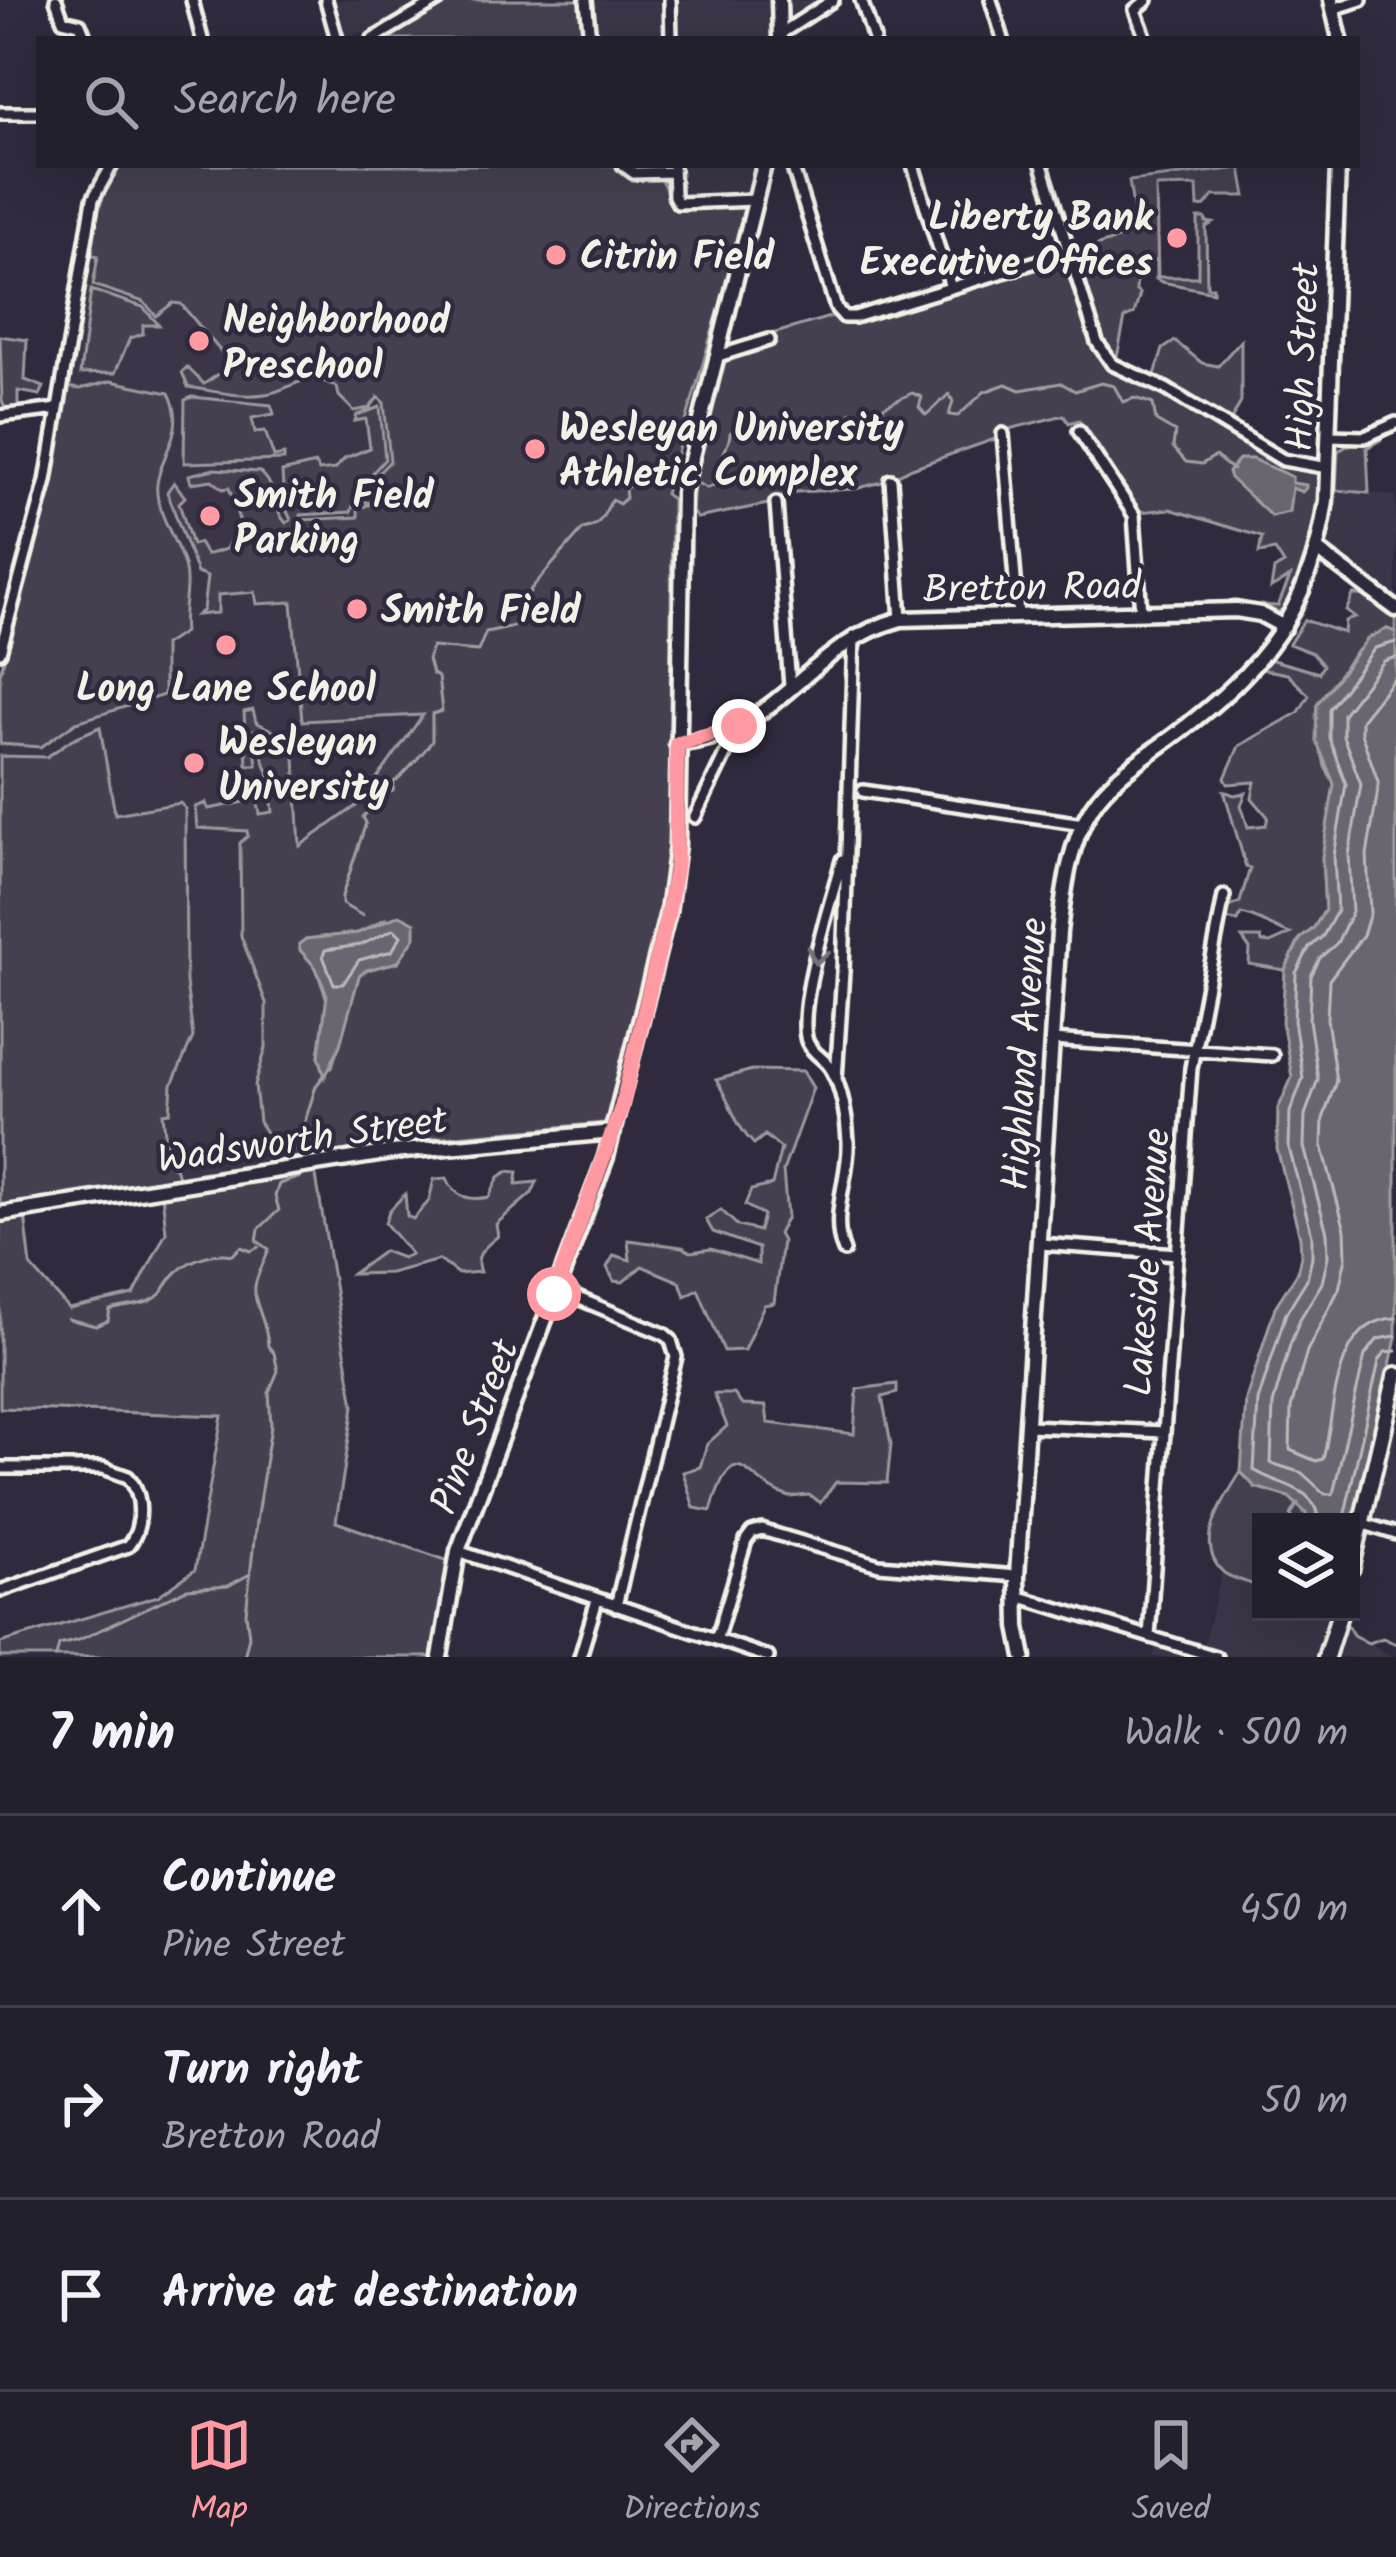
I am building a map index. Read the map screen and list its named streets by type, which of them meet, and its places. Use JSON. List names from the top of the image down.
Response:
{
  "streets": {
    "street": [
      "High Street",
      "Bretton Road",
      "Highland Avenue",
      "Wadsworth Street",
      "Lakeside Avenue",
      "Pine Street"
    ]
  },
  "crossings": [
    ["High Street", "Highland Avenue"],
    ["Bretton Road", "Highland Avenue"],
    ["Bretton Road", "Pine Street"],
    ["Wadsworth Street", "Pine Street"]
  ],
  "places": [
    "Liberty Bank Executive Offices",
    "Citrin Field",
    "Neighborhood Preschool",
    "Wesleyan University Athletic Complex",
    "Smith Field Parking",
    "Smith Field",
    "Long Lane School",
    "Wesleyan University"
  ],
  "page": {
    "search": "Search here",
    "heading": ["7 min", "Walk · 500 m"],
    "list": [
      ["Continue", "Pine Street", "450 m"],
      ["Turn right", "Bretton Road", "50 m"],
      "Arrive at destination"
    ],
    "nav": ["Map", "Directions", "Saved"]
  }
}
